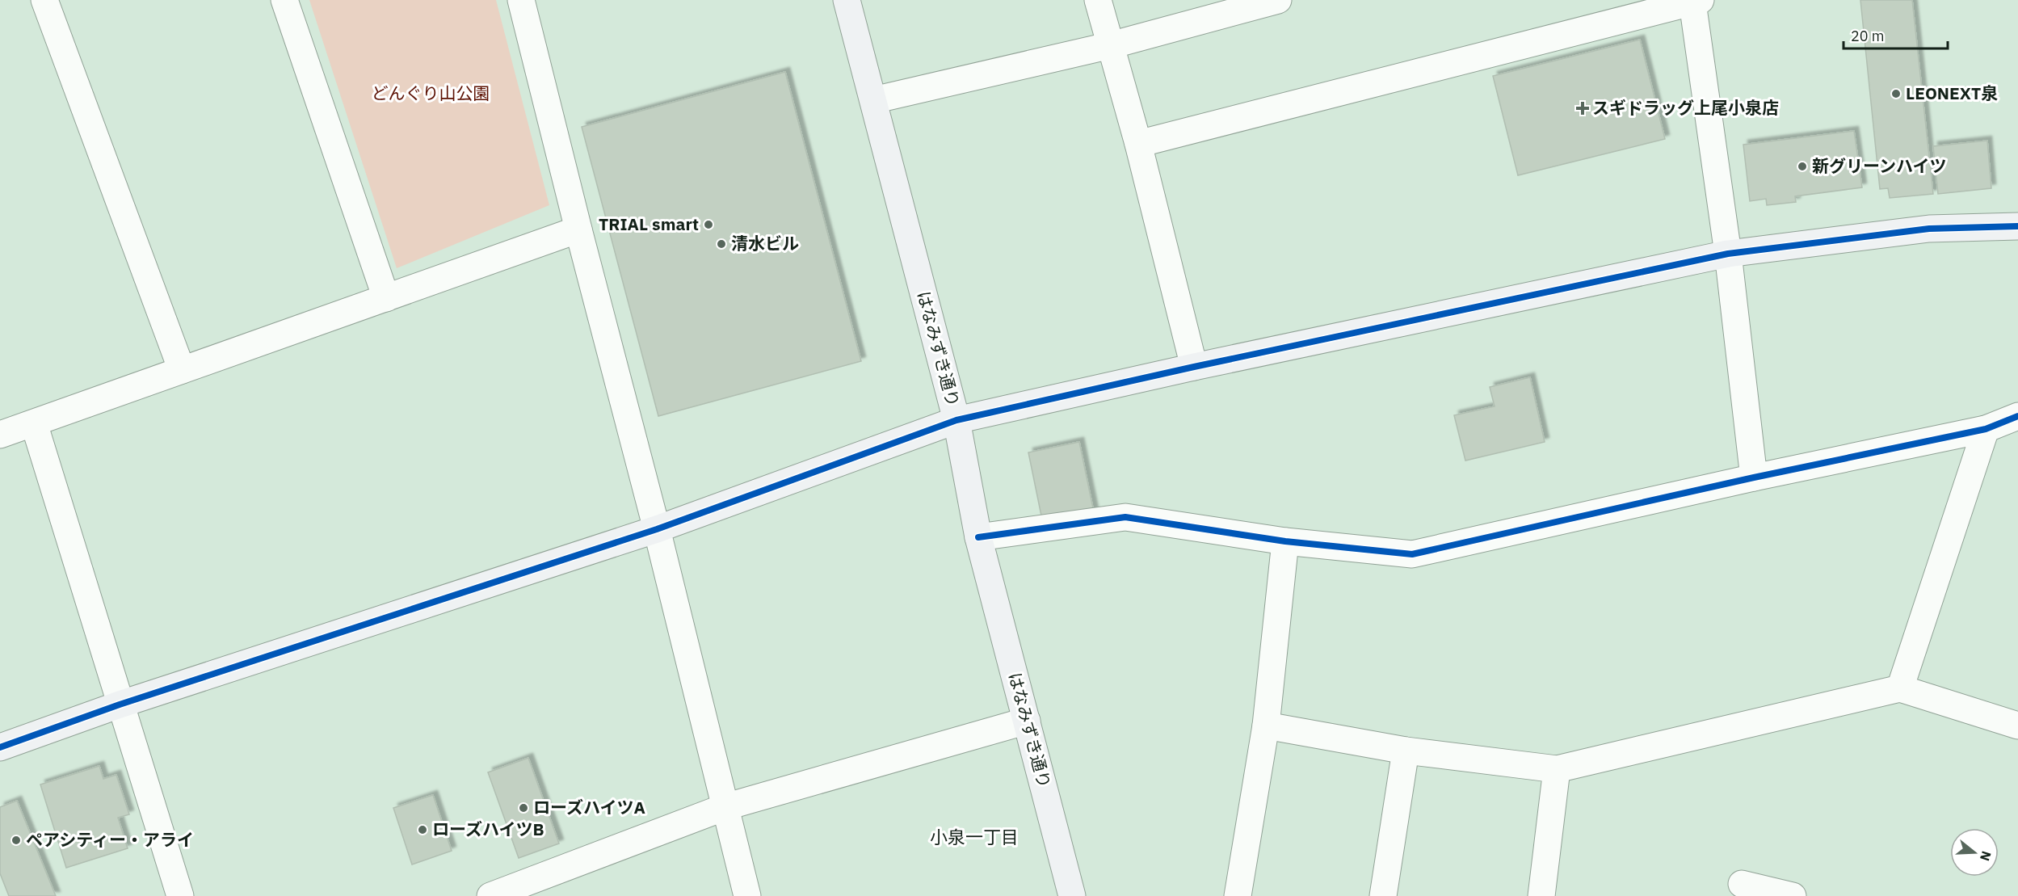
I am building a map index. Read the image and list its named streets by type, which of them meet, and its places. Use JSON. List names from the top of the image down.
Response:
{
  "streets": {
    "street": ["はなみずき通り"]
  },
  "districts": ["小泉一丁目"],
  "parks": ["どんぐり山公園"],
  "places": {
    "other": [
      "LEONEXT泉",
      "新グリーンハイツ",
      "TRIAL smart",
      "清水ビル",
      "ローズハイツA",
      "ローズハイツB",
      "ペアシティー・アライ"
    ],
    "health": ["スギドラッグ上尾小泉店"]
  },
  "scale_bar": "20 m",
  "north": "right"
}
